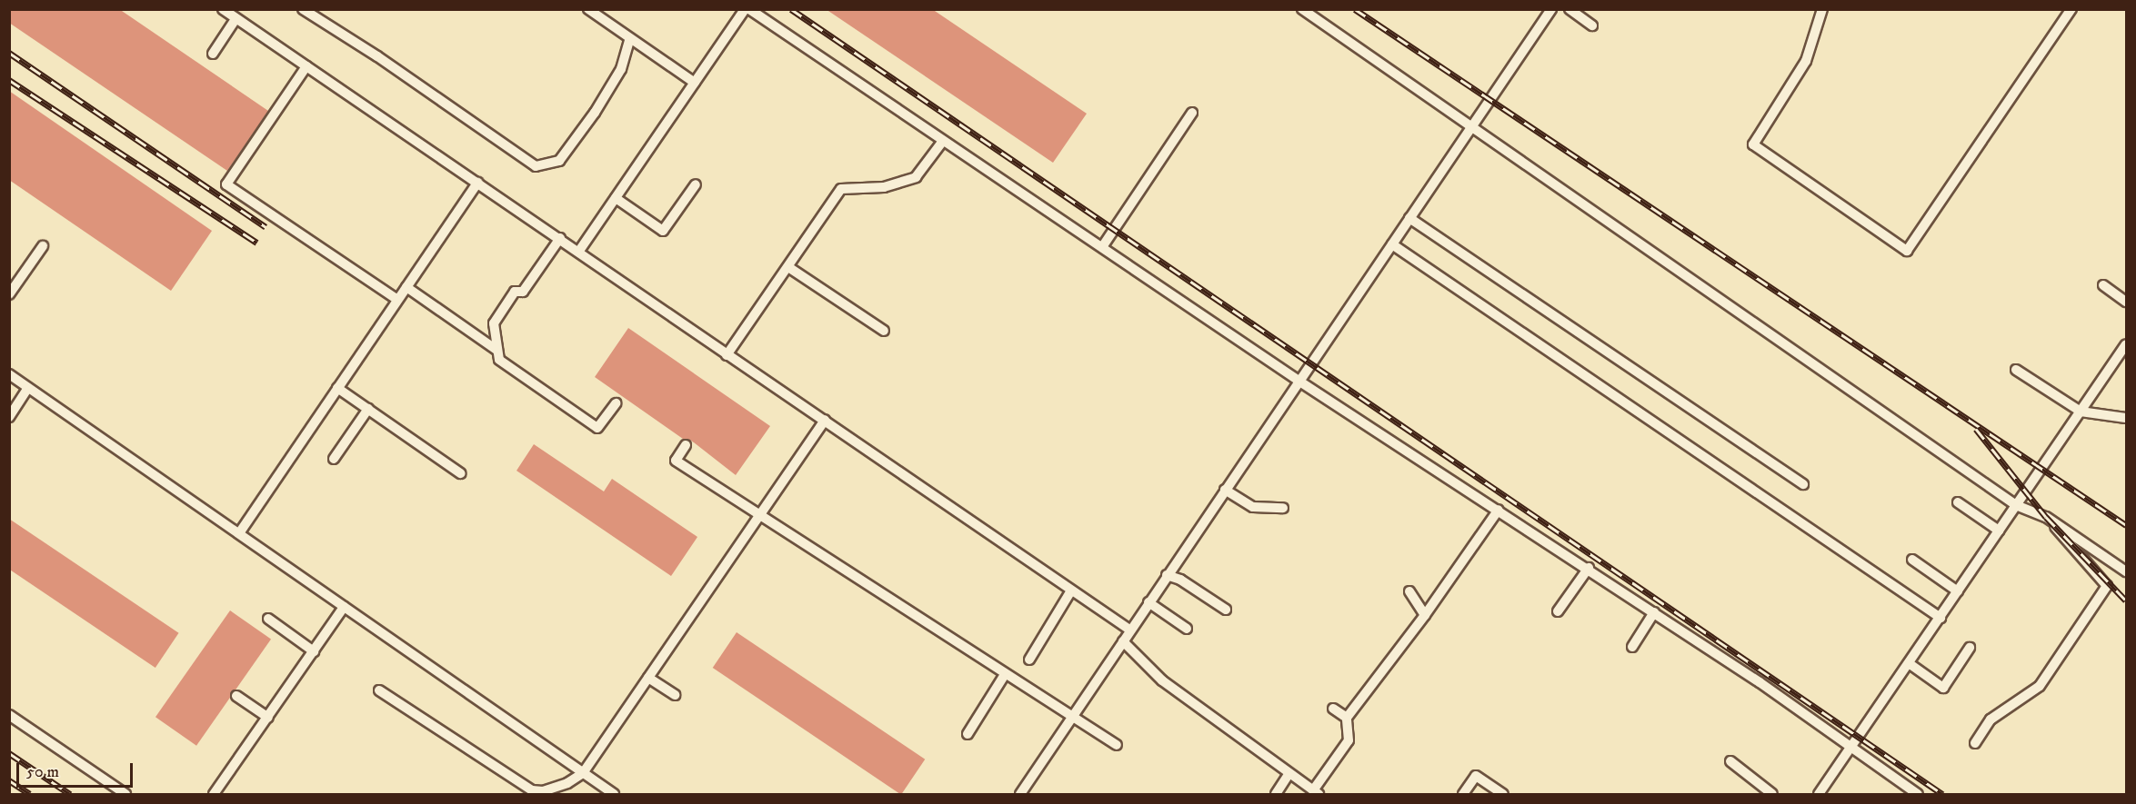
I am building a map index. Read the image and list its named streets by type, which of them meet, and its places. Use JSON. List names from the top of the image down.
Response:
{
  "scale_bar": "50 m"
}
